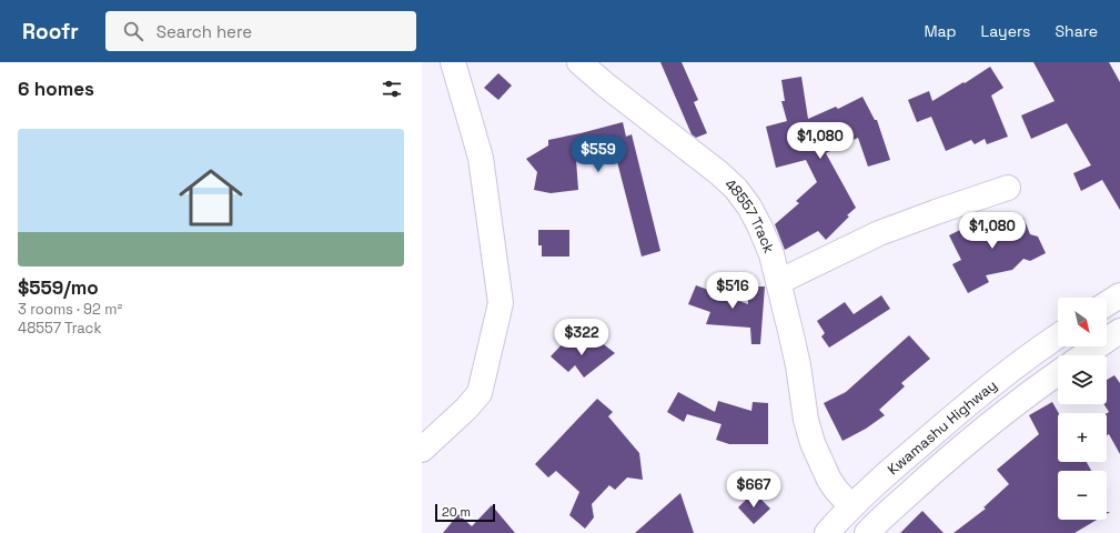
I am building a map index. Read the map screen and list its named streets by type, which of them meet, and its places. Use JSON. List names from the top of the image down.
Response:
{
  "streets": {
    "street": ["48557 Track", "Kwamashu Highway"]
  },
  "crossings": [
    ["48557 Track", "Kwamashu Highway"]
  ],
  "scale_bar": "20 m",
  "north": "bottom right",
  "page": {
    "header": "Roofr",
    "search": "Search here",
    "nav": ["Map", "Layers", "Share"],
    "heading": "6 homes",
    "list": [
      {
        "name": "$559/mo",
        "note": "3 rooms · 92 m² · 48557 Track"
      }
    ],
    "price": [
      "$1,080",
      "$559",
      "$1,080",
      "$516",
      "$322",
      "$667"
    ],
    "map_buttons": ["+", "−"],
    "scale": "20 m"
  }
}
